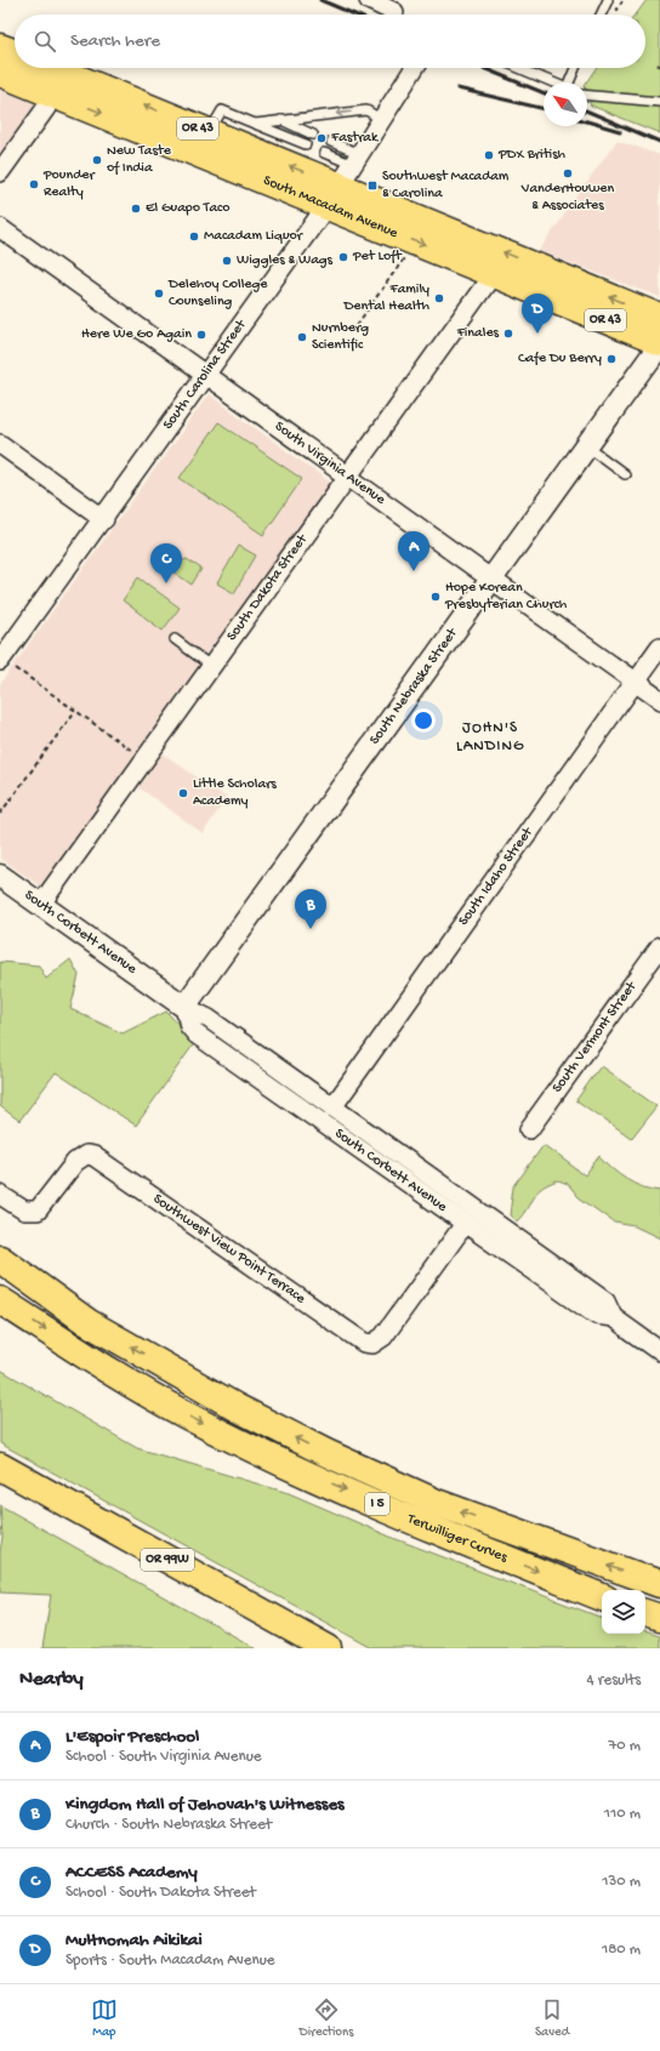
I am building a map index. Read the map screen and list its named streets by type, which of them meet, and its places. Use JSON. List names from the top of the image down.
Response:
{
  "streets": {
    "main road": [
      "OR 43",
      "South Macadam Avenue",
      "I 5",
      "Terwilliger Curves",
      "OR 99W"
    ],
    "street": [
      "South Carolina Street",
      "South Virginia Avenue",
      "South Dakota Street",
      "South Nebraska Street",
      "South Idaho Street",
      "South Corbett Avenue",
      "South Vermont Street",
      "Southwest View Point Terrace"
    ]
  },
  "crossings": [
    ["South Macadam Avenue", "South Carolina Street"],
    ["South Macadam Avenue", "South Dakota Street"],
    ["South Macadam Avenue", "South Nebraska Street"],
    ["South Carolina Street", "South Virginia Avenue"],
    ["South Virginia Avenue", "South Dakota Street"],
    ["South Virginia Avenue", "South Nebraska Street"],
    ["South Virginia Avenue", "South Idaho Street"],
    ["South Dakota Street", "South Corbett Avenue"],
    ["South Nebraska Street", "South Corbett Avenue"],
    ["South Idaho Street", "South Corbett Avenue"],
    ["South Corbett Avenue", "Southwest View Point Terrace"]
  ],
  "districts": ["JOHN'S LANDING"],
  "places": {
    "other": [
      "Fastrak",
      "PDX British",
      "New Taste of India",
      "VanderHouwen & Associates",
      "Pounder Realty",
      "El Guapo Taco",
      "Macadam Liquor",
      "Pet Loft",
      "Wiggles & Wags",
      "Delehoy College Counseling",
      "Family Dental Health",
      "Finales",
      "Here We Go Again",
      "Nurnberg Scientific",
      "Cafe Du Berry",
      "Hope Korean Presbyterian Church",
      "Little Scholars Academy"
    ],
    "transit": ["Southwest Macadam & Carolina"]
  },
  "north": "top left",
  "page": {
    "search": "Search here",
    "pins": [
      "D",
      "A",
      "C",
      "B"
    ],
    "heading": ["Nearby", "4 results"],
    "list": [
      {
        "mark": "A",
        "name": "L'Espoir Preschool",
        "note": "School · South Virginia Avenue",
        "value": "70 m"
      },
      {
        "mark": "B",
        "name": "Kingdom Hall of Jehovah's Witnesses",
        "note": "Church · South Nebraska Street",
        "value": "110 m"
      },
      {
        "mark": "C",
        "name": "ACCESS Academy",
        "note": "School · South Dakota Street",
        "value": "130 m"
      },
      {
        "mark": "D",
        "name": "Multnomah Aikikai",
        "note": "Sports · South Macadam Avenue",
        "value": "180 m"
      }
    ],
    "nav": ["Map", "Directions", "Saved"]
  }
}
